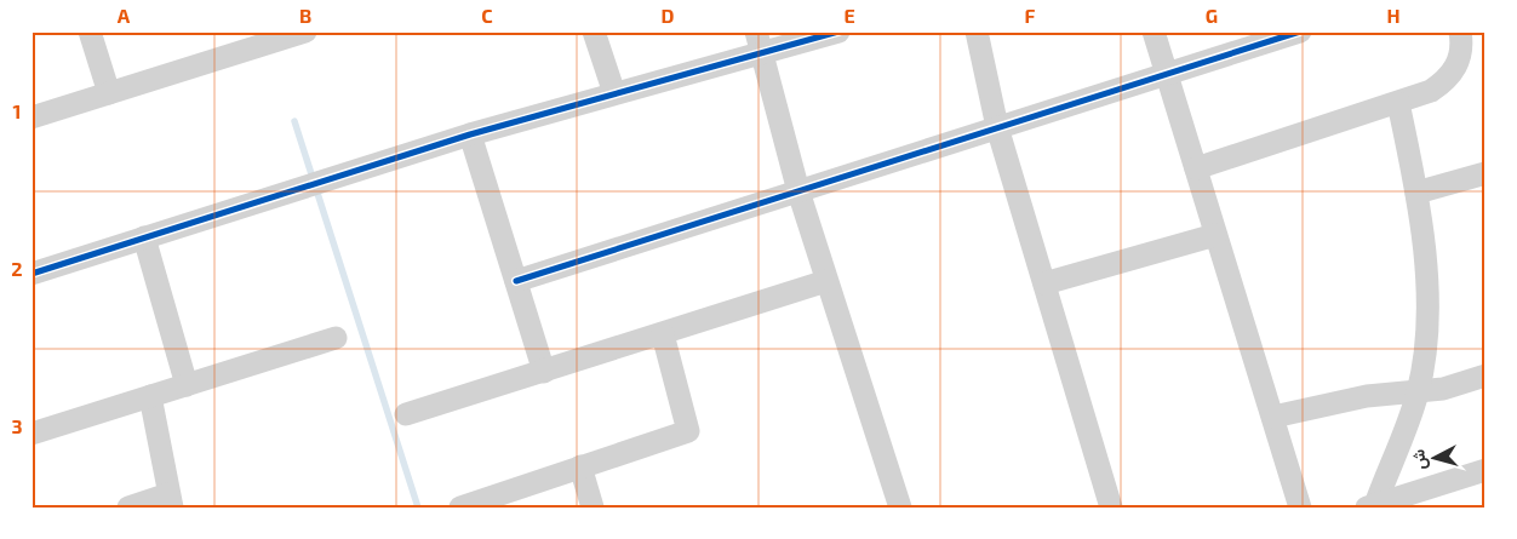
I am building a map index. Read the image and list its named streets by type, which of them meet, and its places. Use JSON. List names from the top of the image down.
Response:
{
  "north": "left",
  "grid": {
    "columns": [
      "A",
      "B",
      "C",
      "D",
      "E",
      "F",
      "G",
      "H"
    ],
    "rows": ["1", "2", "3"]
  }
}
